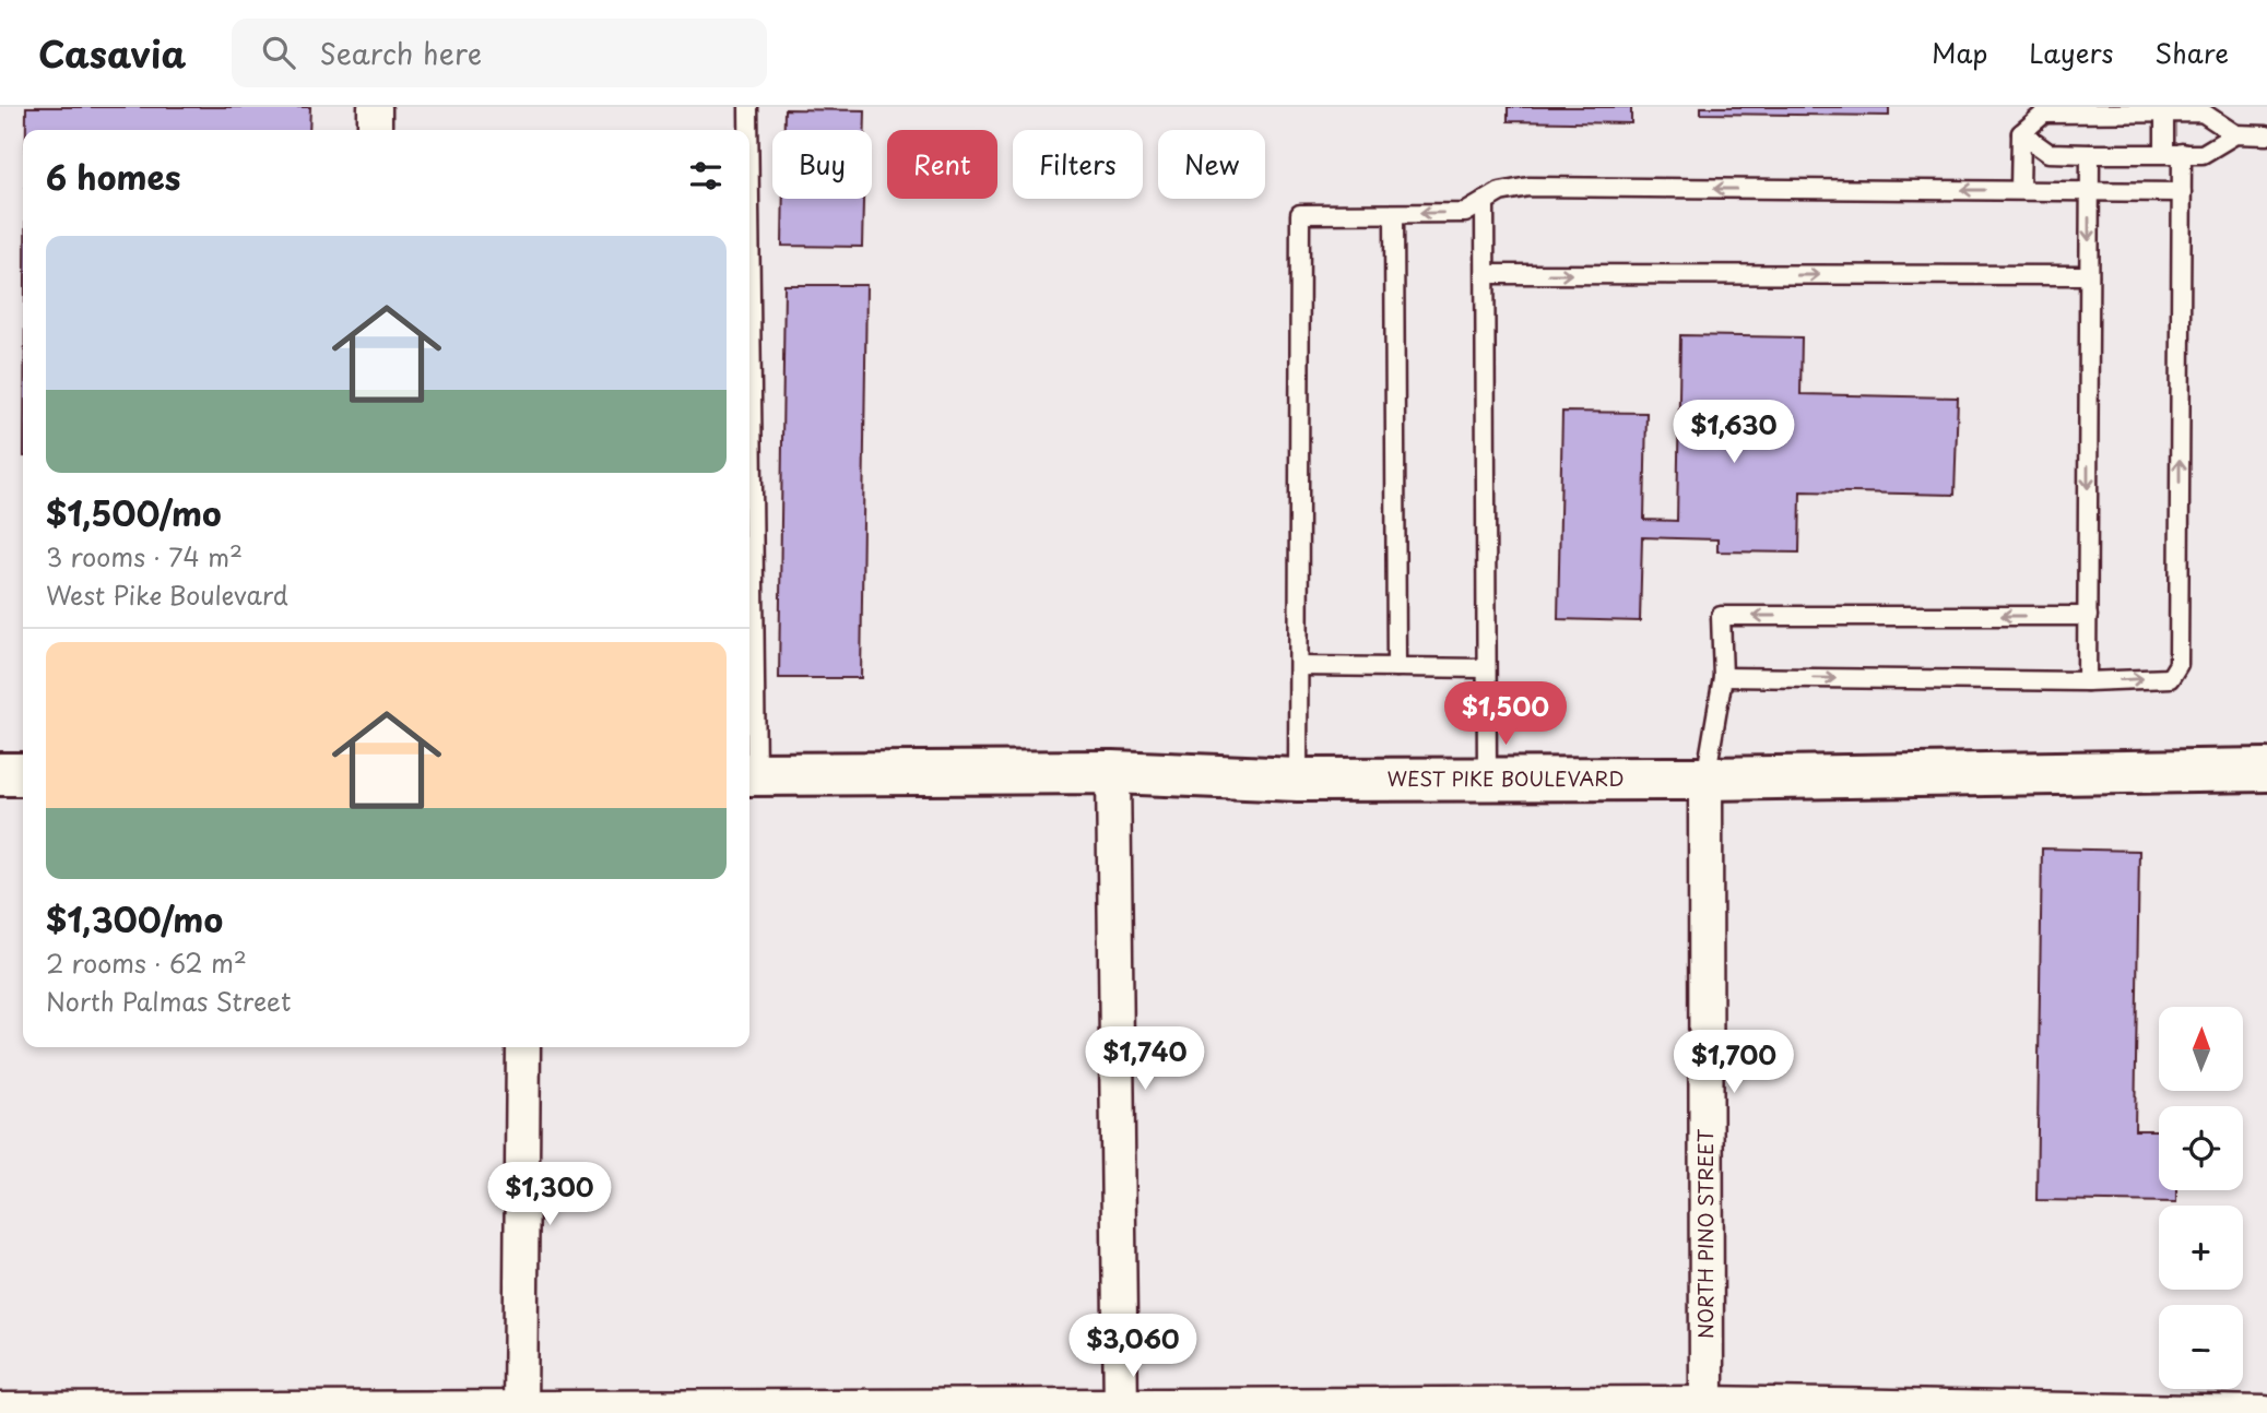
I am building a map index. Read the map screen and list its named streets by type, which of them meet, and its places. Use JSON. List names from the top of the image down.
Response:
{
  "streets": {
    "street": ["WEST PIKE BOULEVARD", "NORTH PINO STREET"]
  },
  "crossings": [
    ["WEST PIKE BOULEVARD", "NORTH PINO STREET"]
  ],
  "north": "top",
  "page": {
    "header": "Casavia",
    "search": "Search here",
    "nav": ["Map", "Layers", "Share"],
    "chip": [
      "Buy",
      "Rent",
      "Filters",
      "New"
    ],
    "heading": "6 homes",
    "list": [
      {
        "name": "$1,500/mo",
        "note": "3 rooms · 74 m² · West Pike Boulevard"
      },
      {
        "name": "$1,300/mo",
        "note": "2 rooms · 62 m² · North Palmas Street"
      }
    ],
    "price": [
      "$1,630",
      "$1,500",
      "$1,740",
      "$1,700",
      "$1,300",
      "$3,060"
    ],
    "map_buttons": ["+", "−"]
  }
}
